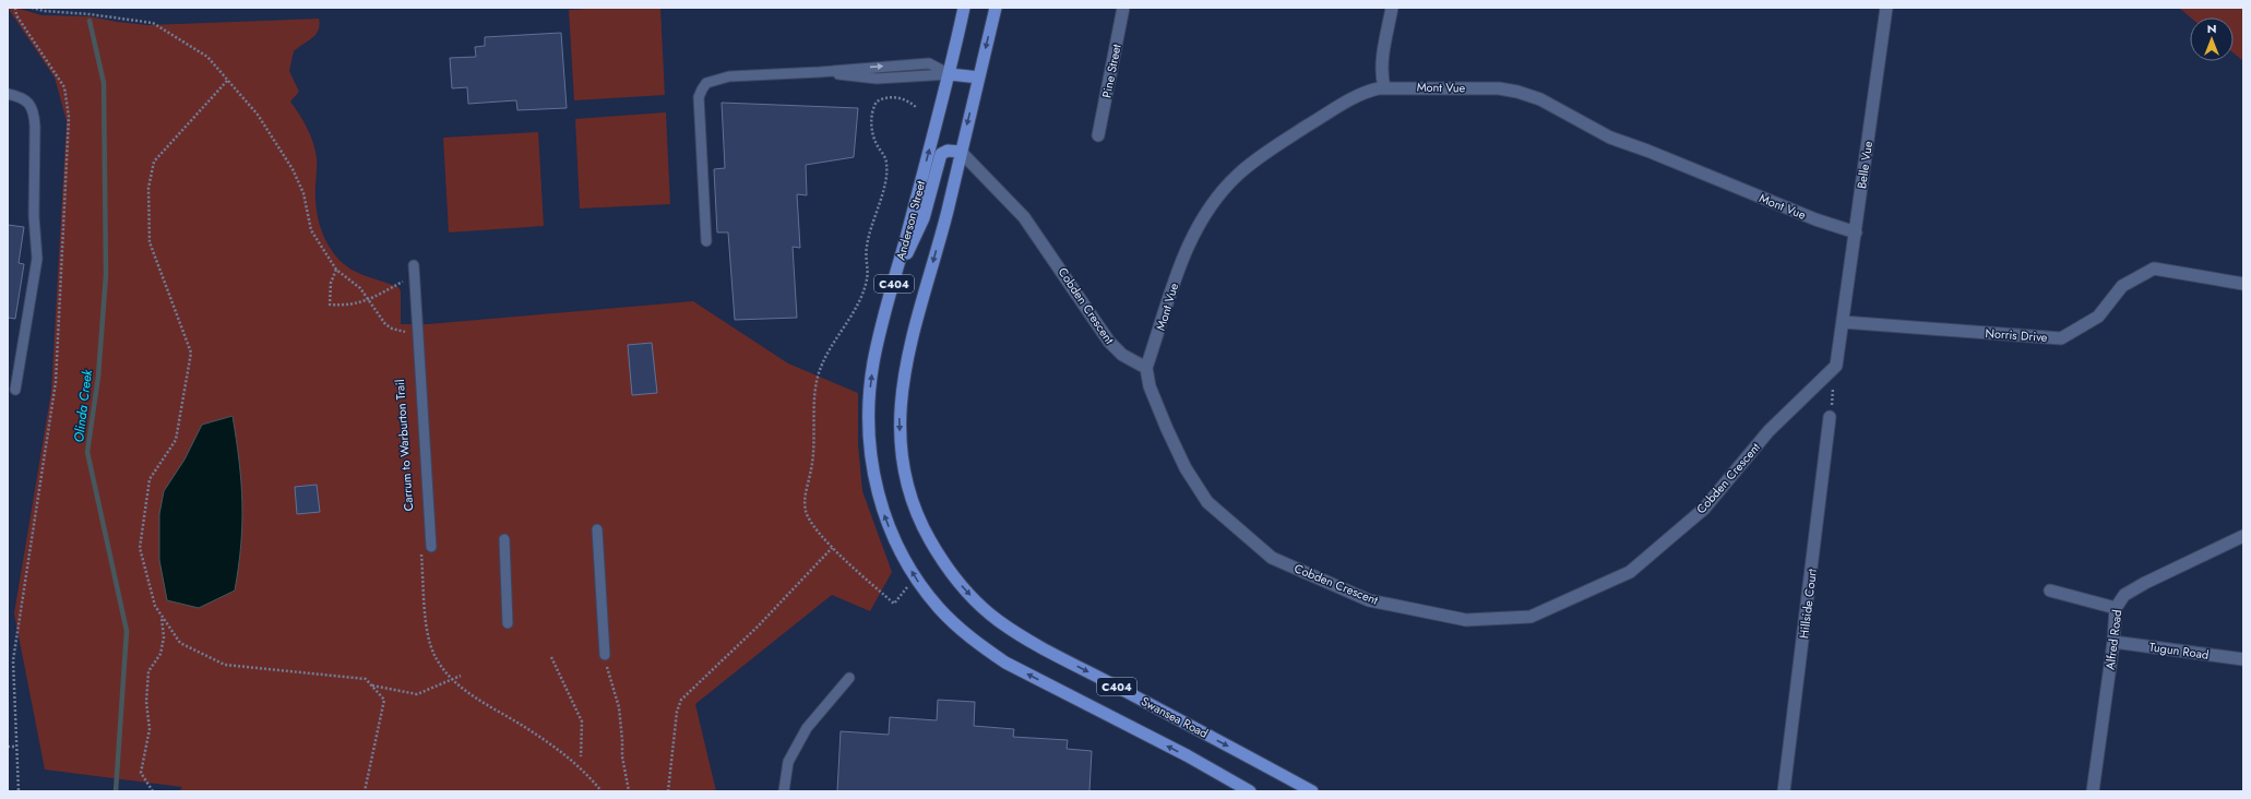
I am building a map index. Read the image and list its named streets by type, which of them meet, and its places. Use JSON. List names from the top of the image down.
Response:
{
  "streets": {
    "main road": ["Anderson Street", "C404", "Swansea Road"],
    "street": [
      "Pine Street",
      "Mont Vue",
      "Belle Vue",
      "Cobden Crescent",
      "Norris Drive",
      "Hillside Court",
      "Alfred Road",
      "Tugun Road"
    ]
  },
  "crossings": [
    ["Mont Vue", "Belle Vue"],
    ["Mont Vue", "Cobden Crescent"],
    ["Belle Vue", "Norris Drive"],
    ["Anderson Street", "C404"],
    ["C404", "Cobden Crescent"],
    ["C404", "Swansea Road"],
    ["Cobden Crescent", "Swansea Road"],
    ["Alfred Road", "Tugun Road"]
  ],
  "one_way": ["Anderson Street", "Swansea Road"],
  "water": ["Olinda Creek"],
  "north": "top"
}
